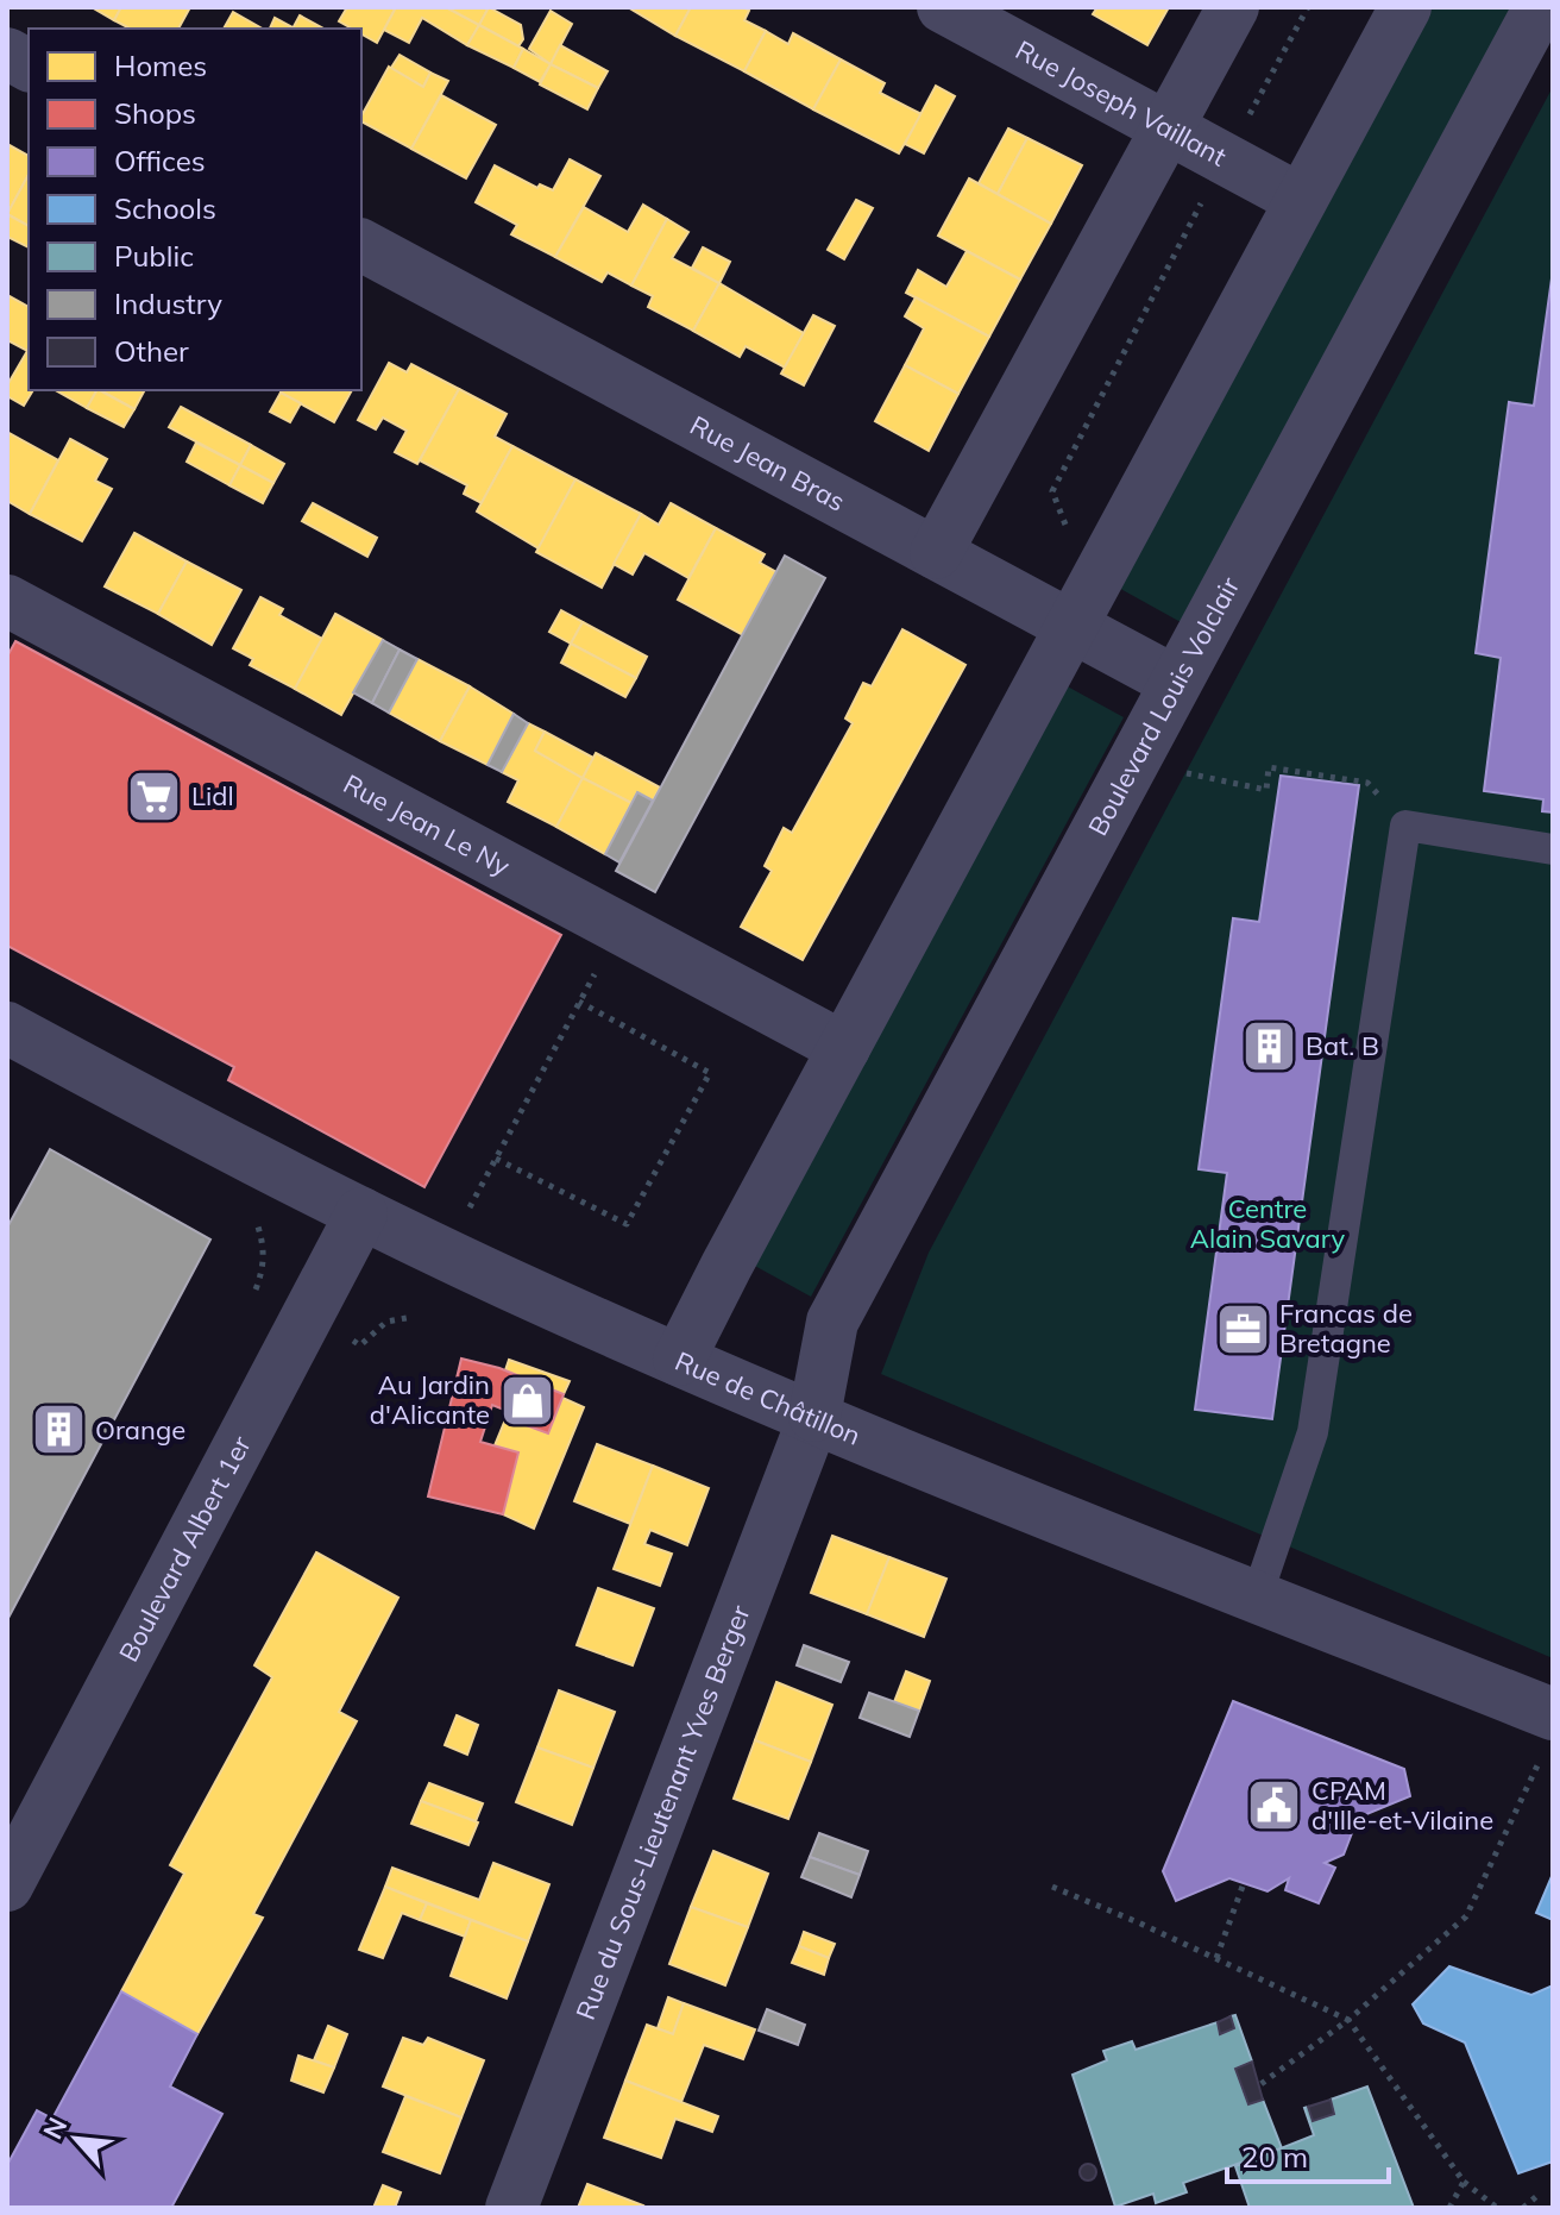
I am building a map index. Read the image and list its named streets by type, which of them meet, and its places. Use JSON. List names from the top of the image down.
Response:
{
  "streets": {
    "street": [
      "Rue Joseph Vaillant",
      "Rue Jean Bras",
      "Boulevard Louis Volclair",
      "Rue Jean Le Ny",
      "Rue de Châtillon",
      "Boulevard Albert 1er",
      "Rue du Sous-Lieutenant Yves Berger"
    ]
  },
  "crossings": [
    ["Rue Jean Bras", "Boulevard Louis Volclair"],
    ["Boulevard Louis Volclair", "Rue de Châtillon"],
    ["Boulevard Louis Volclair", "Rue du Sous-Lieutenant Yves Berger"],
    ["Rue de Châtillon", "Boulevard Albert 1er"],
    ["Rue de Châtillon", "Rue du Sous-Lieutenant Yves Berger"]
  ],
  "parks": ["Centre Alain Savary"],
  "places": {
    "supermarket": ["Lidl"],
    "building": ["Bat. B", "Orange"],
    "office": ["Francas de Bretagne"],
    "shop": ["Au Jardin d'Alicante"],
    "public building": ["CPAM d'Ille-et-Vilaine"]
  },
  "legend": [
    "Homes",
    "Shops",
    "Offices",
    "Schools",
    "Public",
    "Industry",
    "Other"
  ],
  "scale_bar": "20 m",
  "north": "top left"
}
